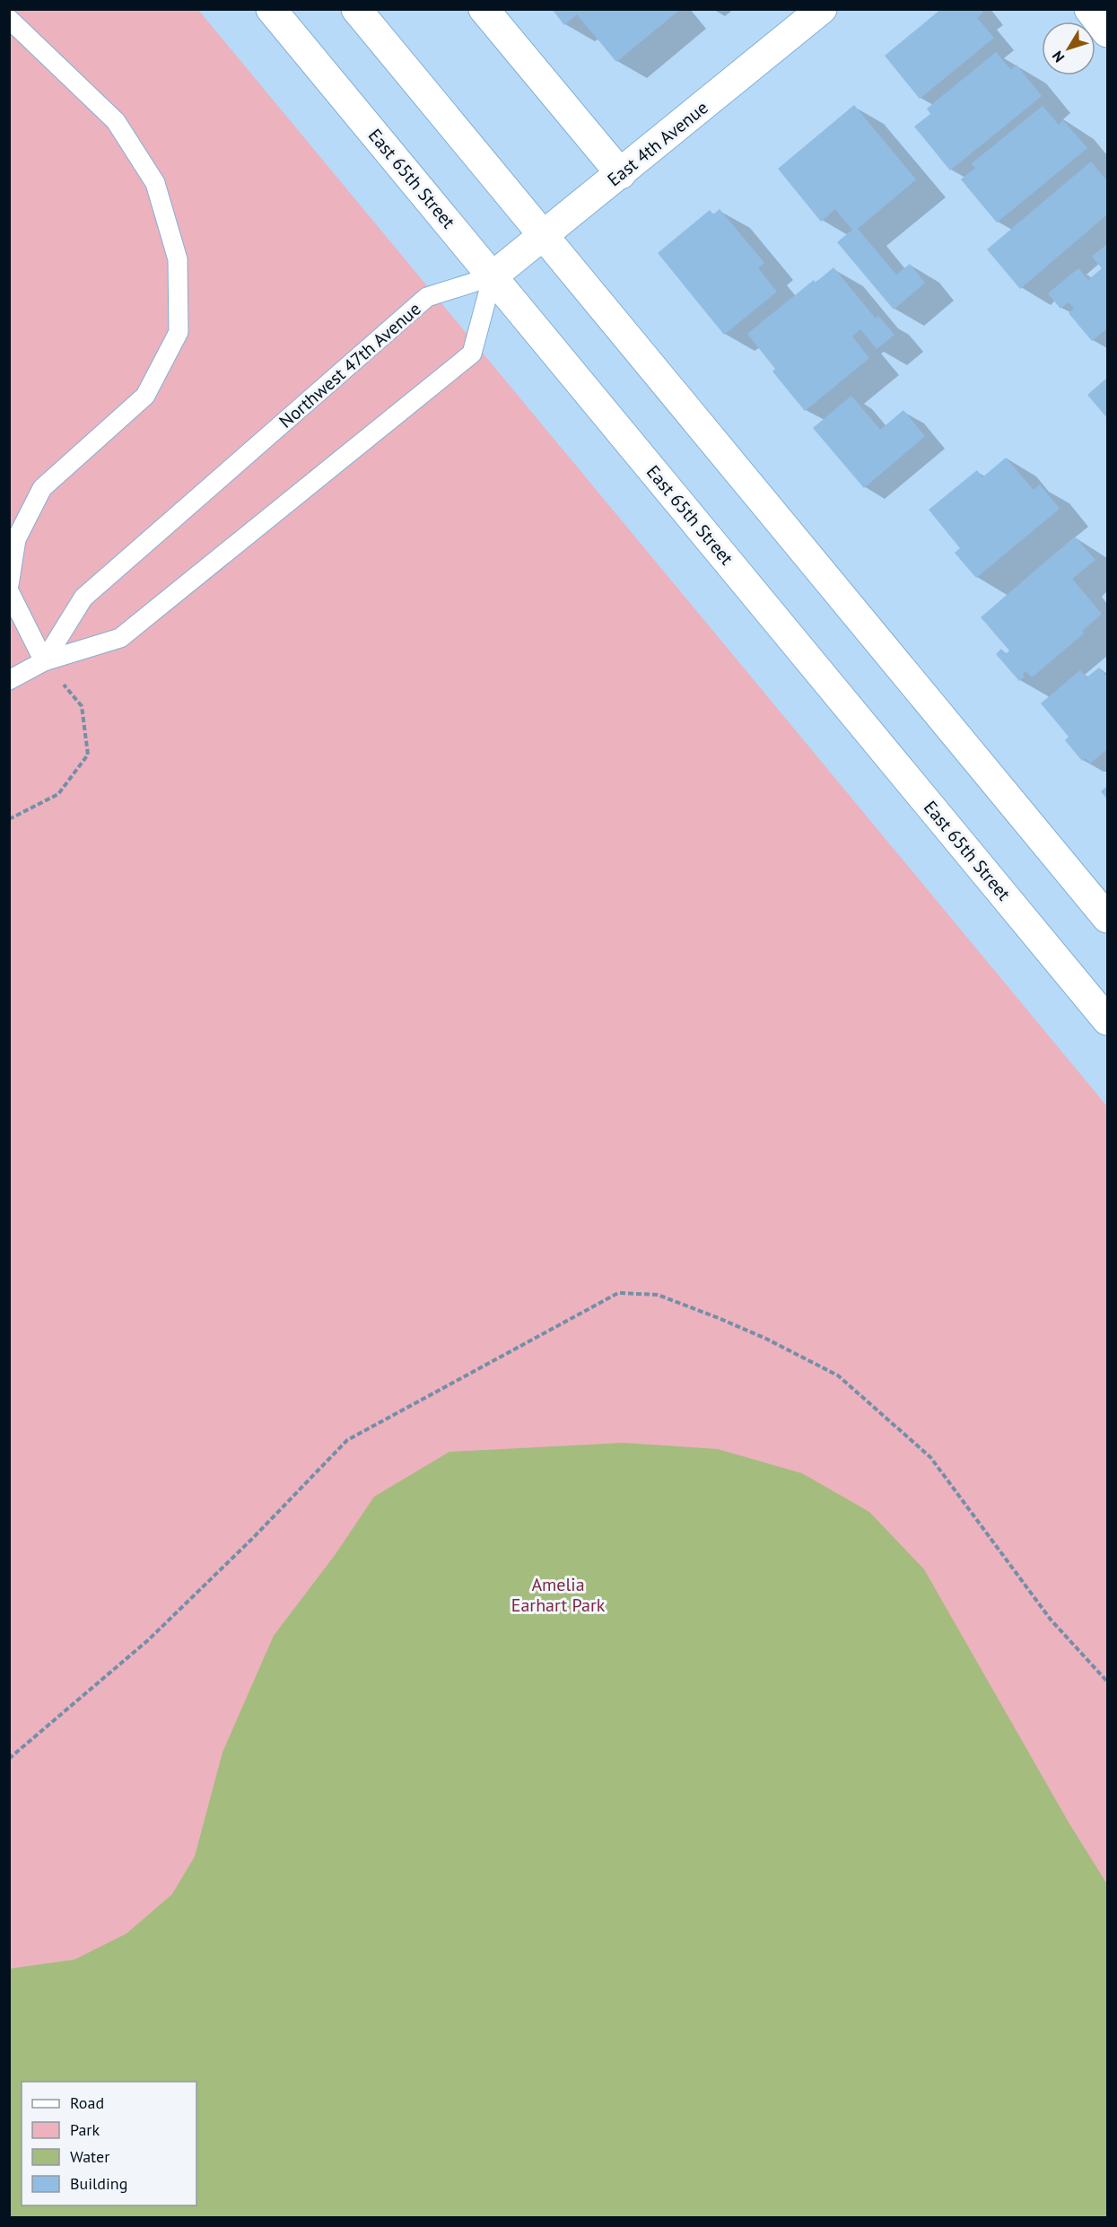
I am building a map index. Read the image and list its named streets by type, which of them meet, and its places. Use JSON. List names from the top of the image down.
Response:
{
  "streets": {
    "main road": ["East 4th Avenue", "East 65th Street"],
    "lane": ["Northwest 47th Avenue"]
  },
  "crossings": [
    ["East 4th Avenue", "East 65th Street"],
    ["East 4th Avenue", "Northwest 47th Avenue"],
    ["East 65th Street", "Northwest 47th Avenue"]
  ],
  "parks": ["Amelia Earhart Park"],
  "legend": [
    "Road",
    "Park",
    "Water",
    "Building"
  ],
  "north": "bottom left"
}
